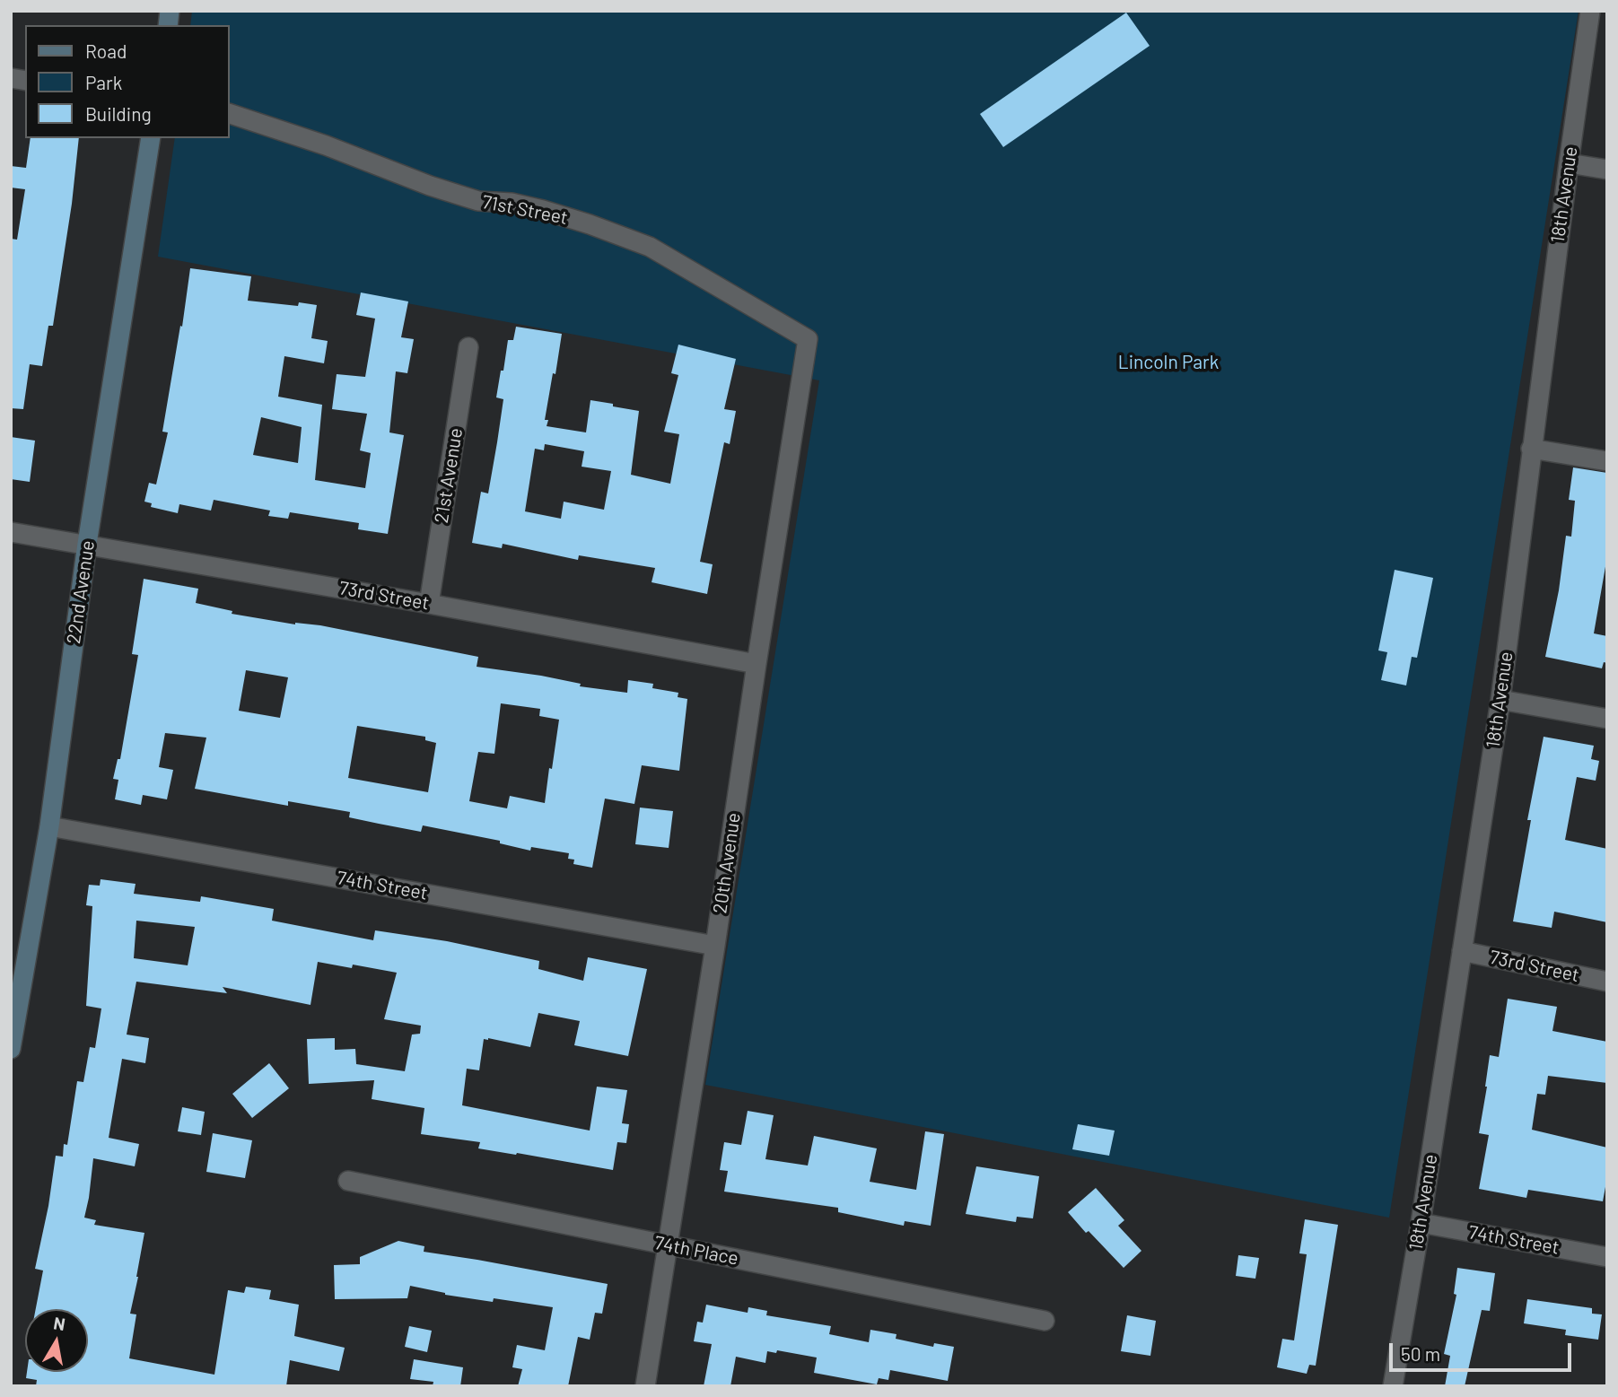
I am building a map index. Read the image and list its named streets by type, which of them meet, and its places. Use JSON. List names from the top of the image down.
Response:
{
  "streets": {
    "street": [
      "18th Avenue",
      "71st Street",
      "21st Avenue",
      "22nd Avenue",
      "73rd Street",
      "20th Avenue",
      "74th Street",
      "74th Place"
    ]
  },
  "crossings": [
    ["18th Avenue", "73rd Street"],
    ["18th Avenue", "74th Street"],
    ["71st Street", "20th Avenue"],
    ["21st Avenue", "73rd Street"],
    ["22nd Avenue", "73rd Street"],
    ["22nd Avenue", "74th Street"],
    ["73rd Street", "20th Avenue"],
    ["20th Avenue", "74th Street"],
    ["20th Avenue", "74th Place"]
  ],
  "parks": ["Lincoln Park"],
  "legend": ["Road", "Park", "Building"],
  "scale_bar": "50 m",
  "north": "top"
}
